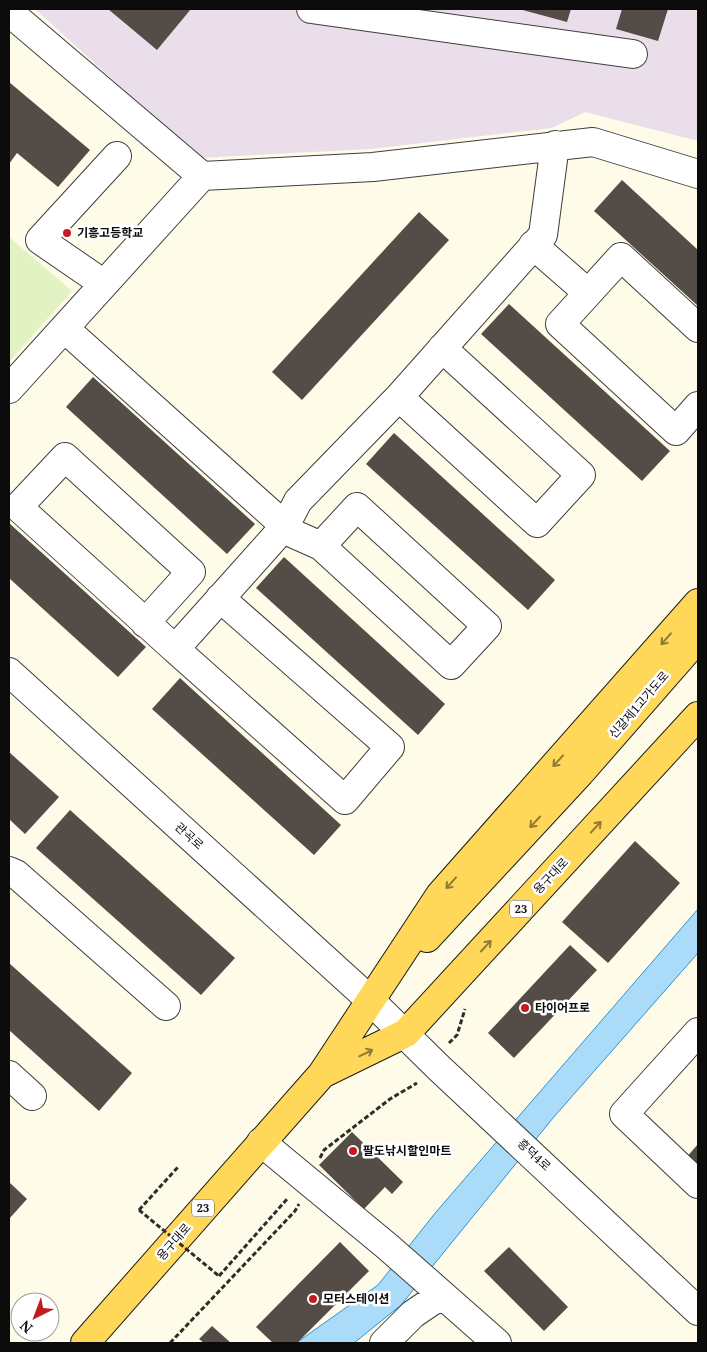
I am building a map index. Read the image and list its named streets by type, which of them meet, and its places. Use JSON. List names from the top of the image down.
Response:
{
  "streets": {
    "main road": ["신갈제1고가도로", "용구대로", "23"],
    "street": ["관곡로", "흥덕4로"]
  },
  "crossings": [
    ["신갈제1고가도로", "용구대로"],
    ["관곡로", "용구대로"],
    ["관곡로", "흥덕4로"],
    ["용구대로", "흥덕4로"]
  ],
  "places": [
    "기흥고등학교",
    "타이어프로",
    "팔도낚시할인마트",
    "모터스테이션"
  ],
  "north": "bottom left"
}
